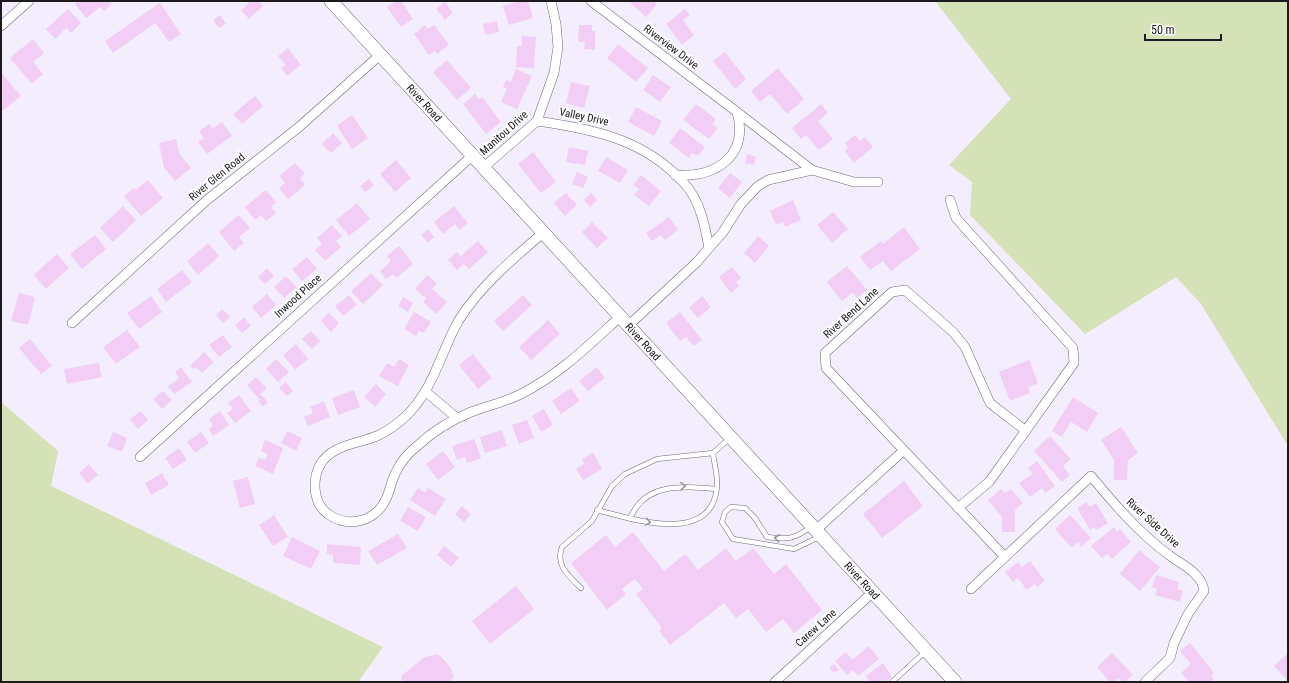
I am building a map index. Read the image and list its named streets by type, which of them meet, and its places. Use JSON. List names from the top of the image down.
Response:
{
  "streets": {
    "street": [
      "Riverview Drive",
      "River Road",
      "Valley Drive",
      "Manitou Drive",
      "River Glen Road",
      "Inwood Place",
      "River Bend Lane",
      "River Side Drive",
      "Carew Lane"
    ]
  },
  "crossings": [
    ["River Road", "Manitou Drive"],
    ["River Road", "River Glen Road"],
    ["River Road", "Inwood Place"],
    ["River Road", "Carew Lane"],
    ["Valley Drive", "Manitou Drive"],
    ["River Bend Lane", "River Side Drive"]
  ],
  "scale_bar": "50 m"
}
